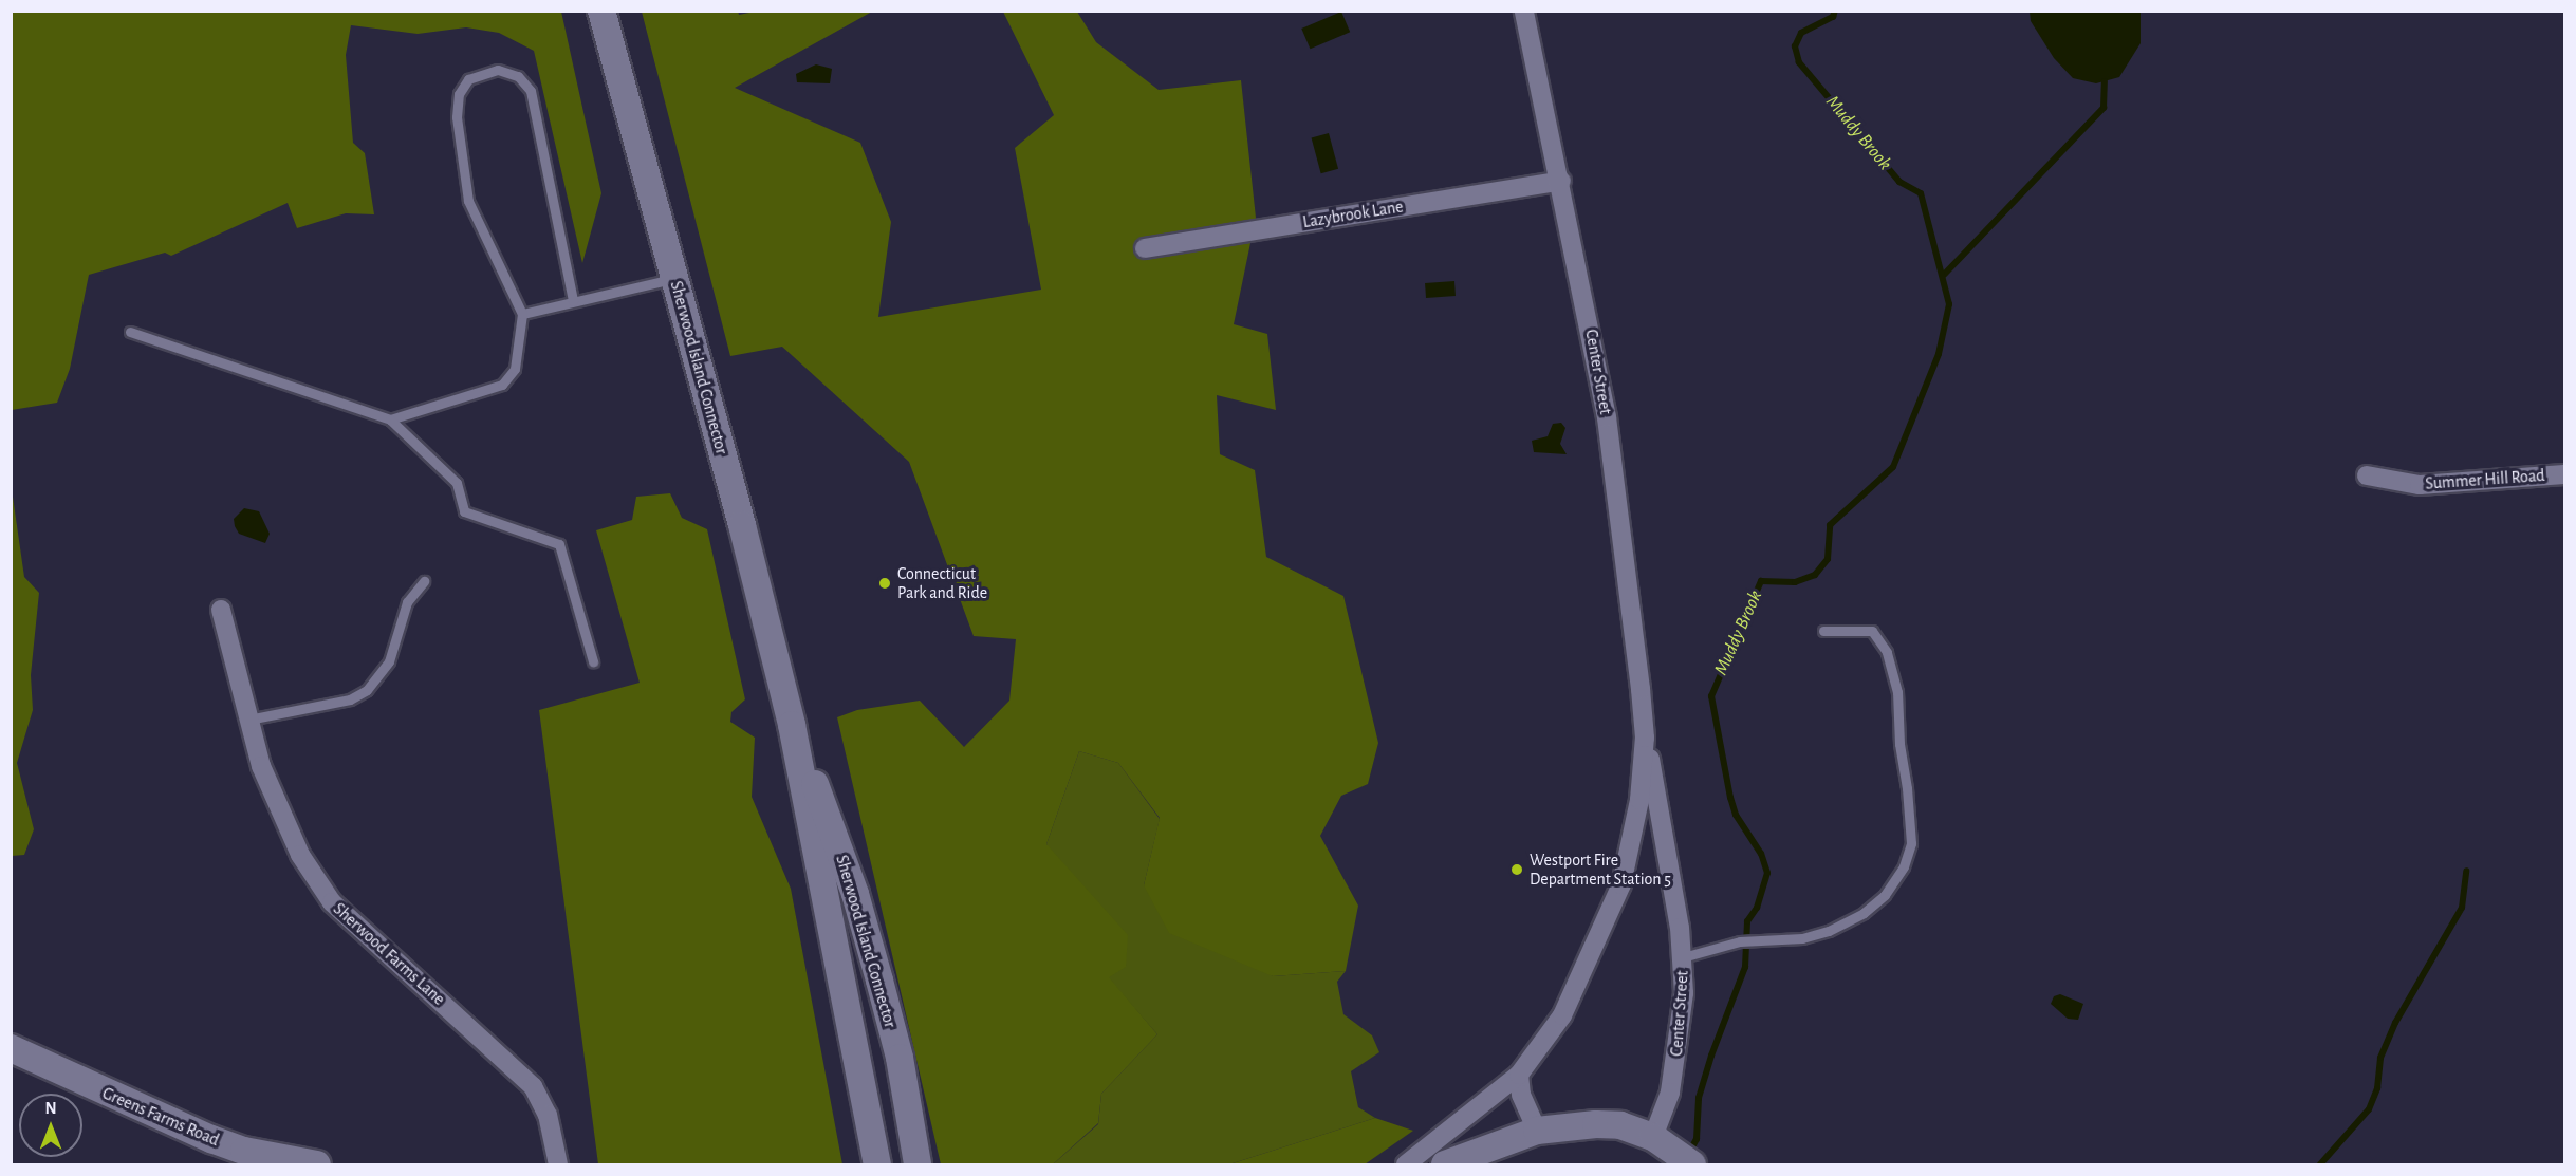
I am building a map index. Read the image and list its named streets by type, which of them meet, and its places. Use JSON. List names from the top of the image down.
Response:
{
  "streets": {
    "main road": ["Sherwood Island Connector", "Greens Farms Road"],
    "street": [
      "Lazybrook Lane",
      "Center Street",
      "Summer Hill Road",
      "Sherwood Farms Lane"
    ]
  },
  "crossings": [
    ["Lazybrook Lane", "Center Street"]
  ],
  "water": ["Muddy Brook"],
  "places": ["Connecticut Park and Ride", "Westport Fire Department Station 5"],
  "north": "top"
}
